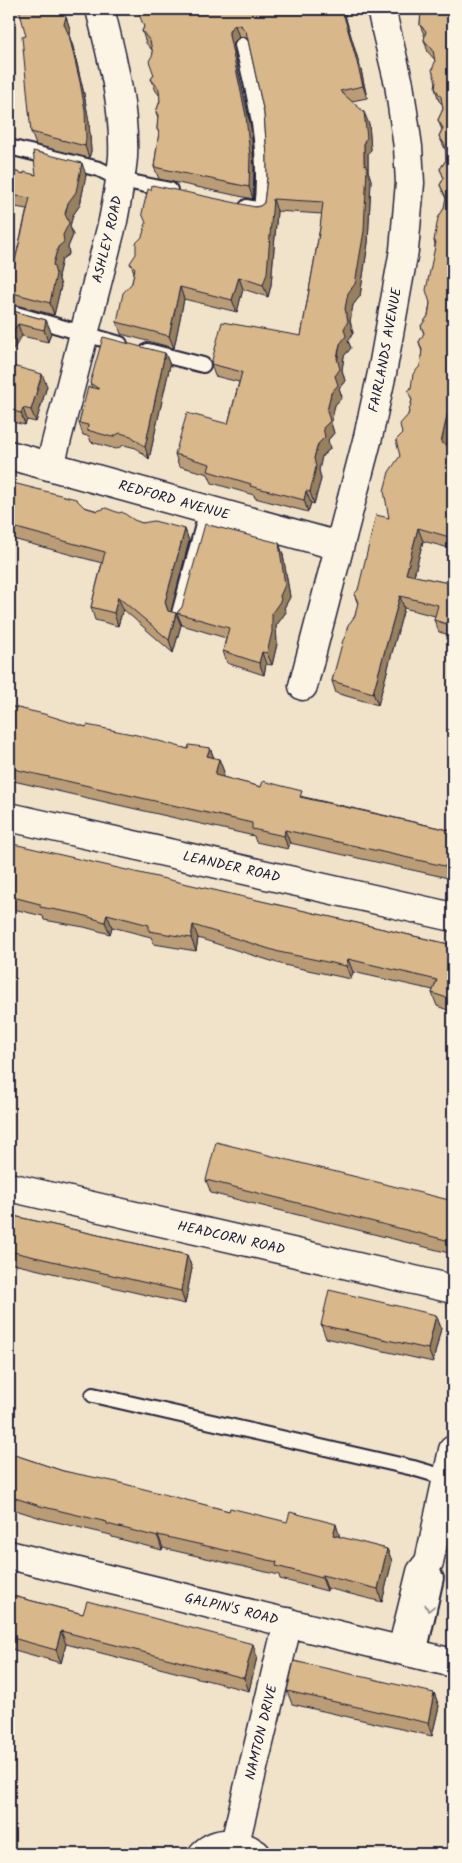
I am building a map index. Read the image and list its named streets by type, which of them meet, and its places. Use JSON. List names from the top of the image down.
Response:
{
  "streets": {
    "street": [
      "ASHLEY ROAD",
      "FAIRLANDS AVENUE",
      "REDFORD AVENUE",
      "LEANDER ROAD",
      "HEADCORN ROAD",
      "GALPIN'S ROAD",
      "NAMTON DRIVE"
    ]
  },
  "crossings": [
    ["ASHLEY ROAD", "REDFORD AVENUE"],
    ["FAIRLANDS AVENUE", "REDFORD AVENUE"],
    ["GALPIN'S ROAD", "NAMTON DRIVE"]
  ]
}
